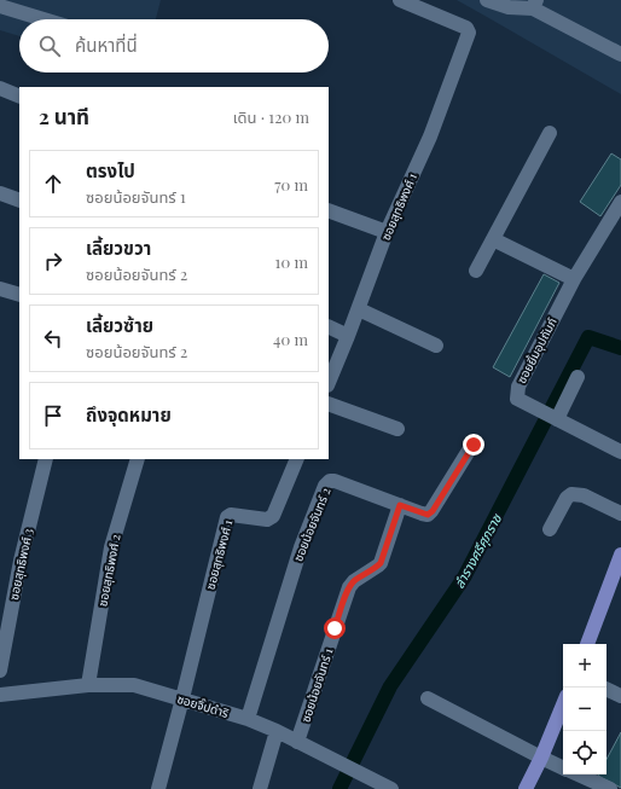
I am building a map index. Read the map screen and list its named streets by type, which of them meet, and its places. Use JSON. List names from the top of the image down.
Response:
{
  "streets": {
    "street": [
      "ซอยสุทธิพงศ์ 1",
      "ซอยยิ้มอุปถัมภ์",
      "ซอยน้อยจันทร์ 2",
      "ซอยสุทธิพงศ์ 3",
      "ซอยสุทธิพงศ์ 2",
      "ซอยน้อยจันทร์ 1",
      "ซอยจิ๊ปดำริ"
    ]
  },
  "crossings": [
    ["ซอยสุทธิพงศ์ 1", "ซอยจิ๊ปดำริ"],
    ["ซอยน้อยจันทร์ 2", "ซอยน้อยจันทร์ 1"],
    ["ซอยน้อยจันทร์ 2", "ซอยจิ๊ปดำริ"],
    ["ซอยสุทธิพงศ์ 2", "ซอยจิ๊ปดำริ"],
    ["ซอยน้อยจันทร์ 1", "ซอยจิ๊ปดำริ"]
  ],
  "water": ["ลำรางศรีศุภราช"],
  "page": {
    "search": "ค้นหาที่นี่",
    "heading": ["2 นาที", "เดิน · 120 m"],
    "list": [
      ["ตรงไป", "ซอยน้อยจันทร์ 1", "70 m"],
      ["เลี้ยวขวา", "ซอยน้อยจันทร์ 2", "10 m"],
      ["เลี้ยวซ้าย", "ซอยน้อยจันทร์ 2", "40 m"],
      "ถึงจุดหมาย"
    ],
    "map_buttons": ["+", "−"]
  }
}
